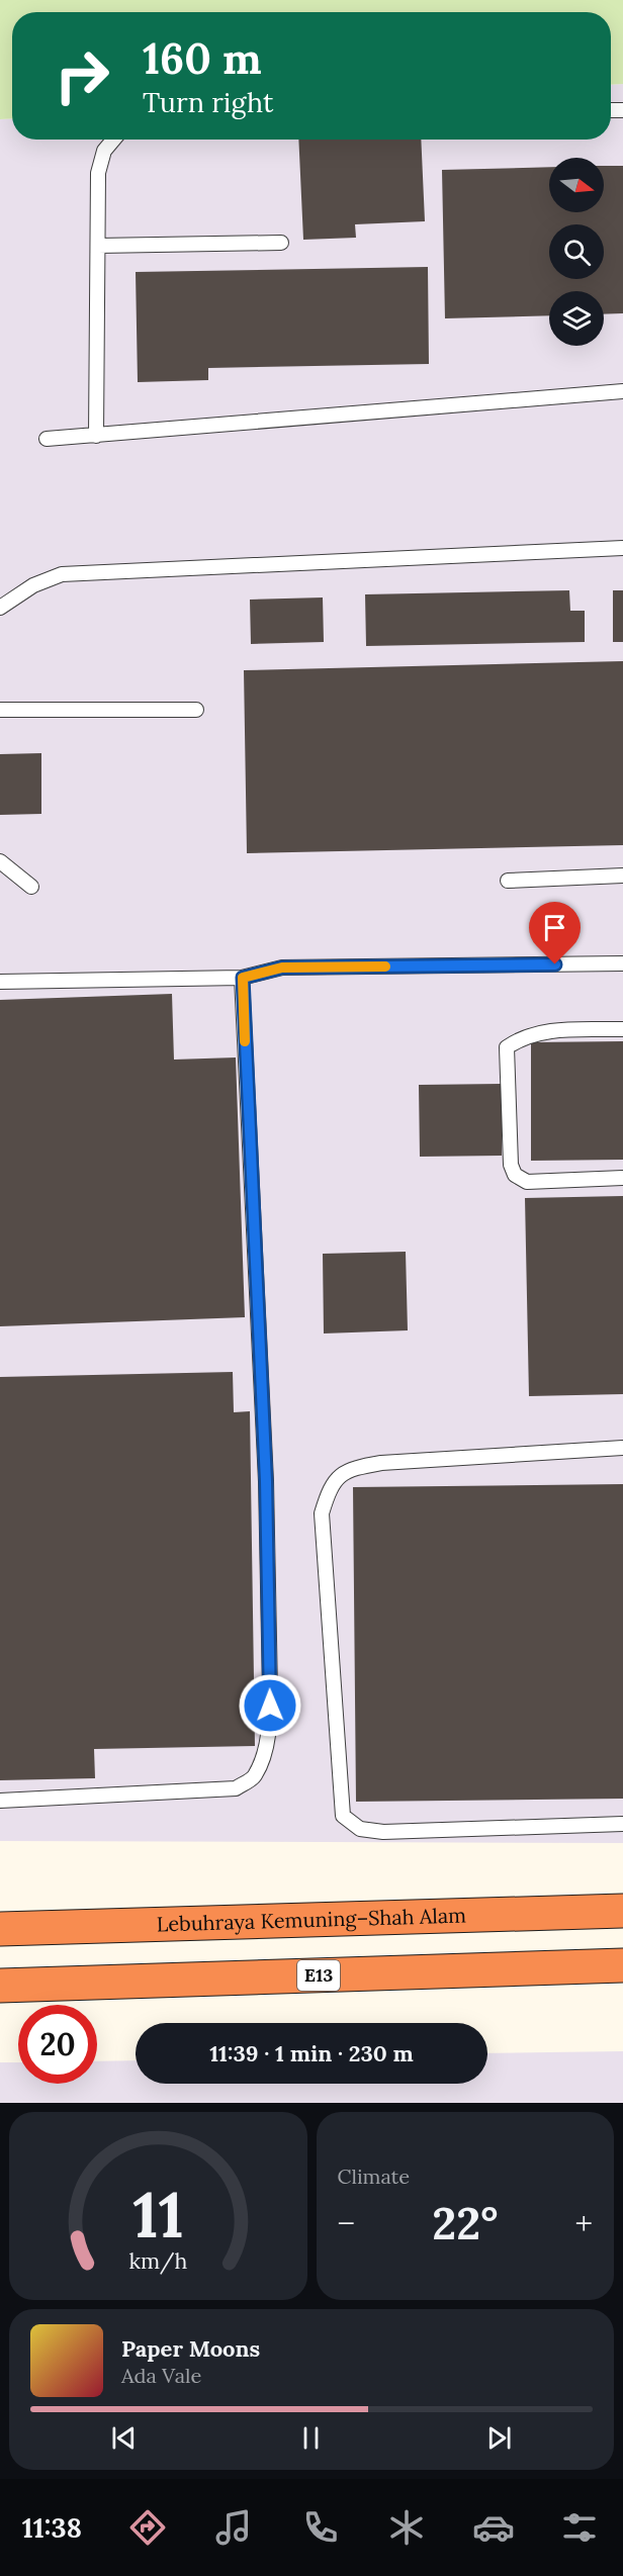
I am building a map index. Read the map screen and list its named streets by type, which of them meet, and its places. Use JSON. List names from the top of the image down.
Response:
{
  "streets": {
    "highway": ["Lebuhraya Kemuning–Shah Alam", "E13"]
  },
  "north": "right",
  "page": {
    "turn": ["160 m", "Turn right"],
    "limit": "20",
    "trip": "11:39 · 1 min · 230 m",
    "tile": "Climate",
    "heat": ["−", "22°", "+"],
    "song": ["Paper Moons", "Ada Vale"],
    "tabs": "11:38",
    "gauge": ["11", "km/h"]
  }
}
